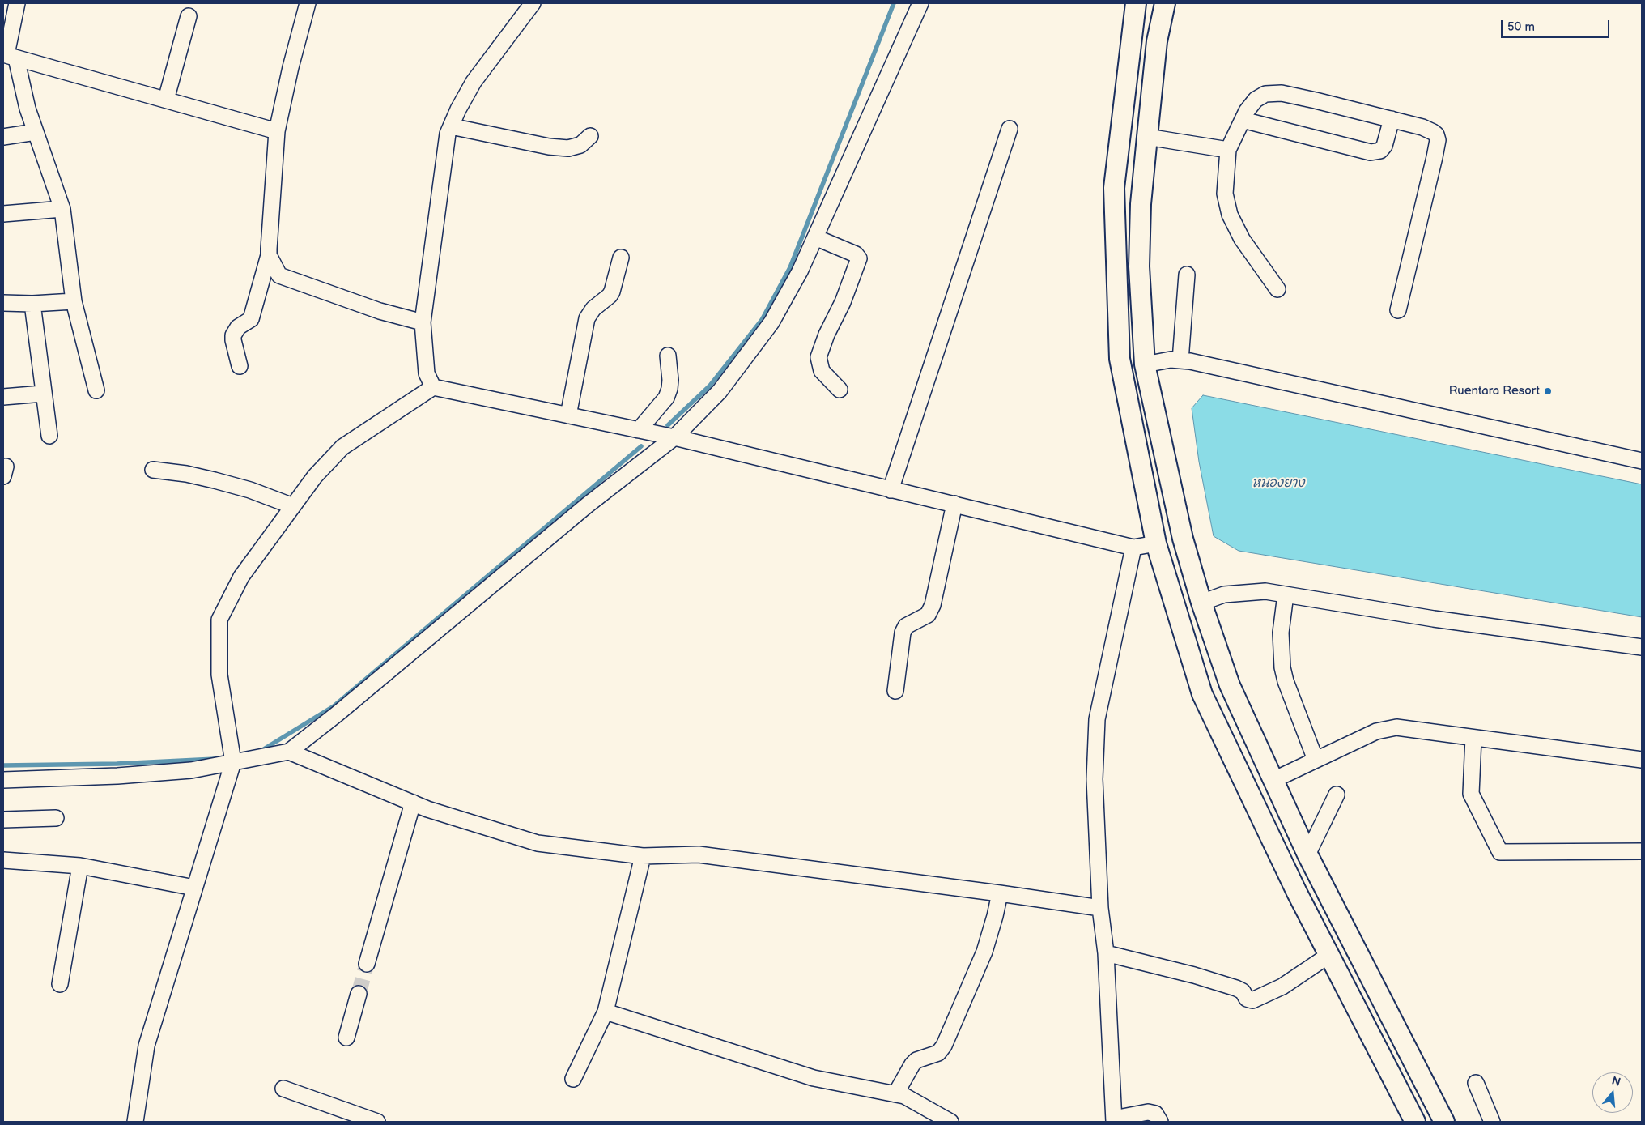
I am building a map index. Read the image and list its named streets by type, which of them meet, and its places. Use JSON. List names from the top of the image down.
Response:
{
  "water": ["หนองยาง"],
  "places": ["Ruentara Resort"],
  "scale_bar": "50 m",
  "north": "top"
}
